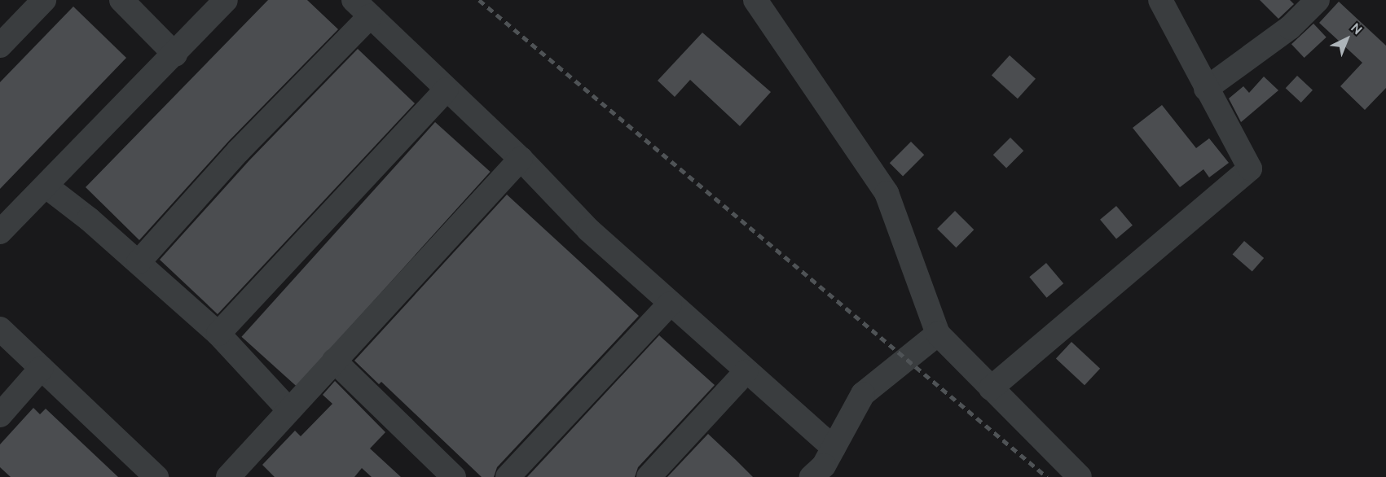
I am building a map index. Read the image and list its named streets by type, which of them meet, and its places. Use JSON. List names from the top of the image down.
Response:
{
  "north": "top right"
}
